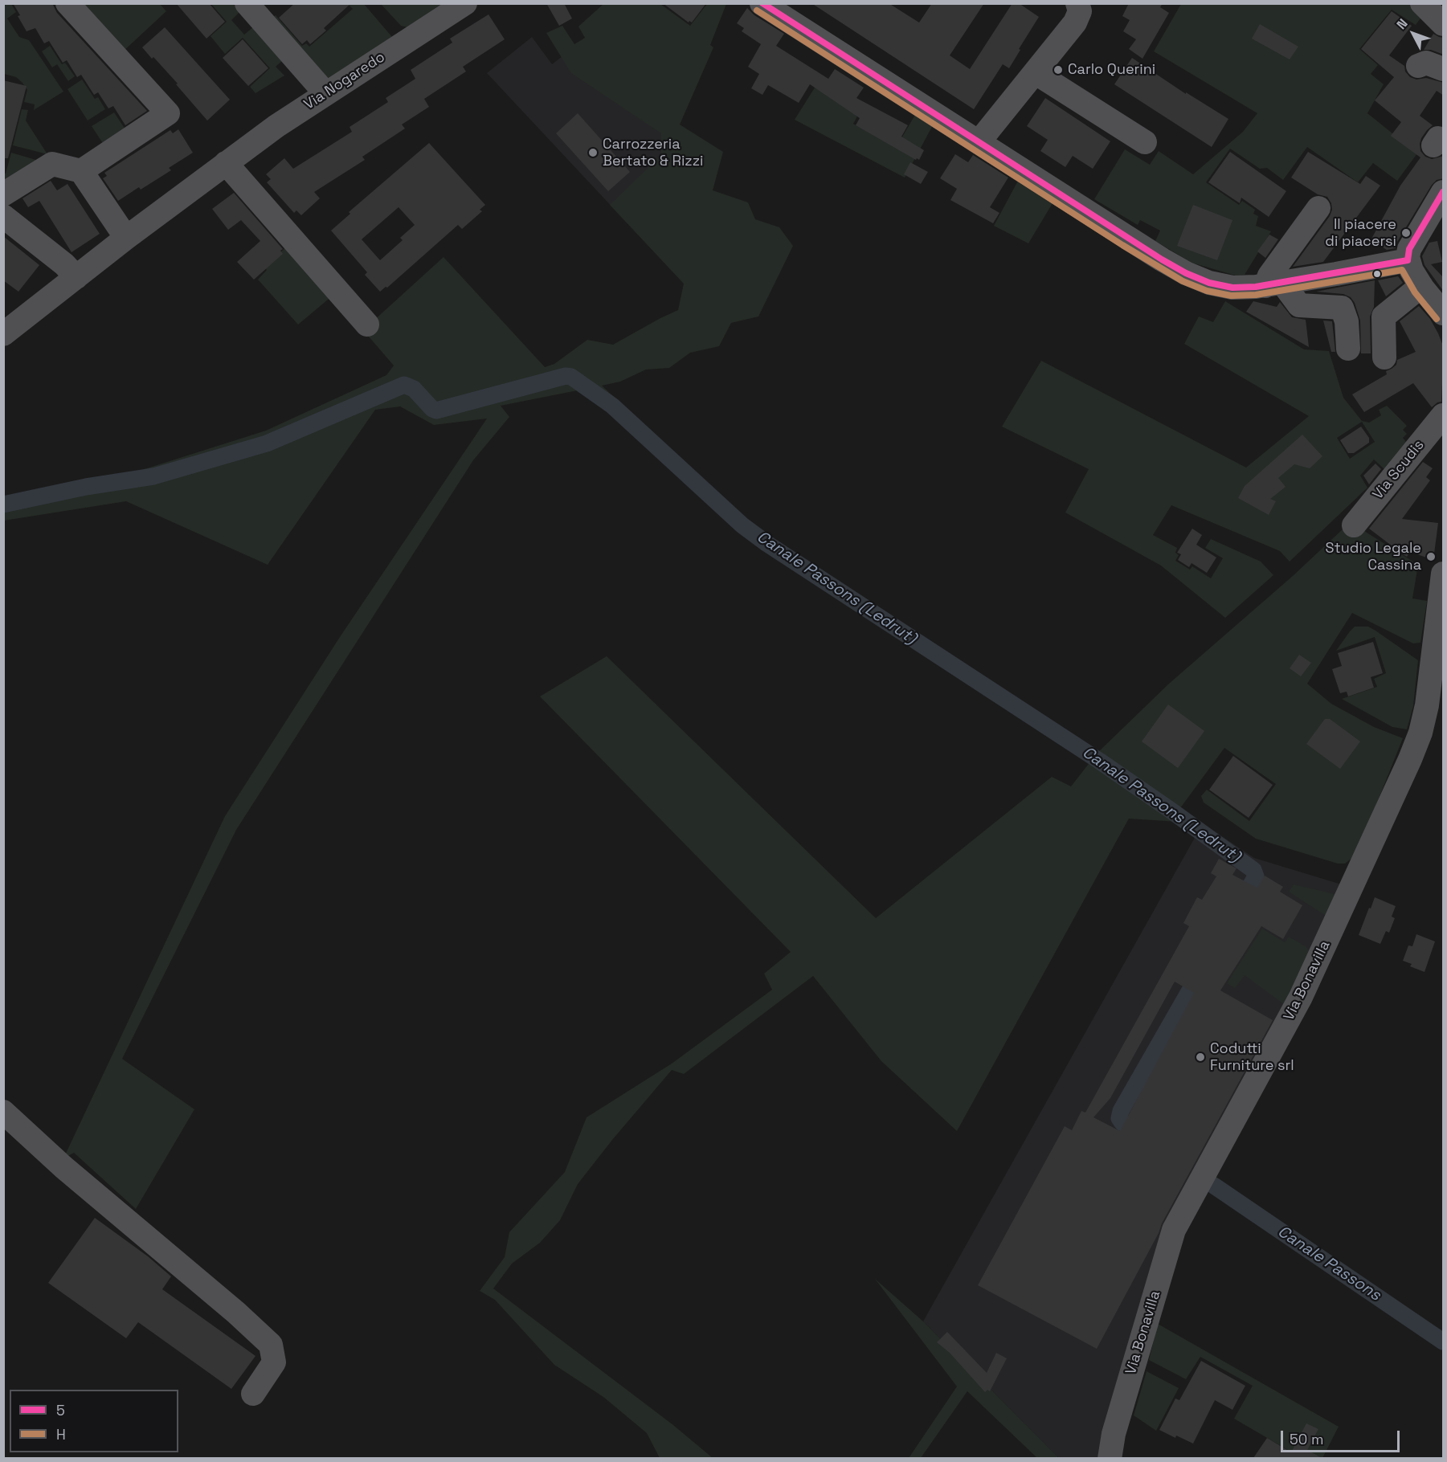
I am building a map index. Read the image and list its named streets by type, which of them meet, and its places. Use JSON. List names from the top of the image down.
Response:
{
  "streets": {
    "street": ["Via Nogaredo", "Via Scudis", "Via Bonavilla"]
  },
  "water": ["Canale Passons (Ledrut)", "Canale Passons"],
  "places": [
    "Carlo Querini",
    "Carrozzeria Bertato & Rizzi",
    "Il piacere di piacersi",
    "Studio Legale Cassina",
    "Codutti Furniture srl"
  ],
  "lines": ["transit line 5", "transit line H"],
  "legend": ["5", "H"],
  "scale_bar": "50 m",
  "north": "top left"
}
